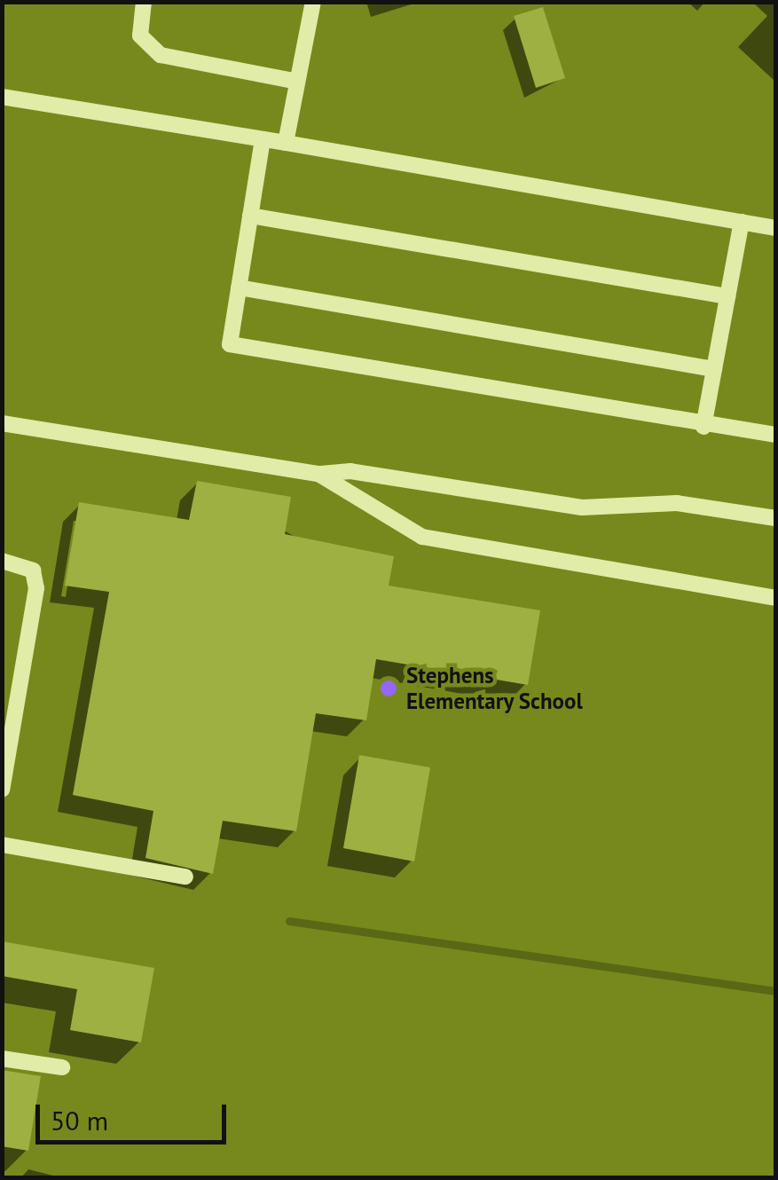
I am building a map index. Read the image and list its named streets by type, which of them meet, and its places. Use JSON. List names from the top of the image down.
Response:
{
  "places": ["Stephens Elementary School"],
  "scale_bar": "50 m"
}
